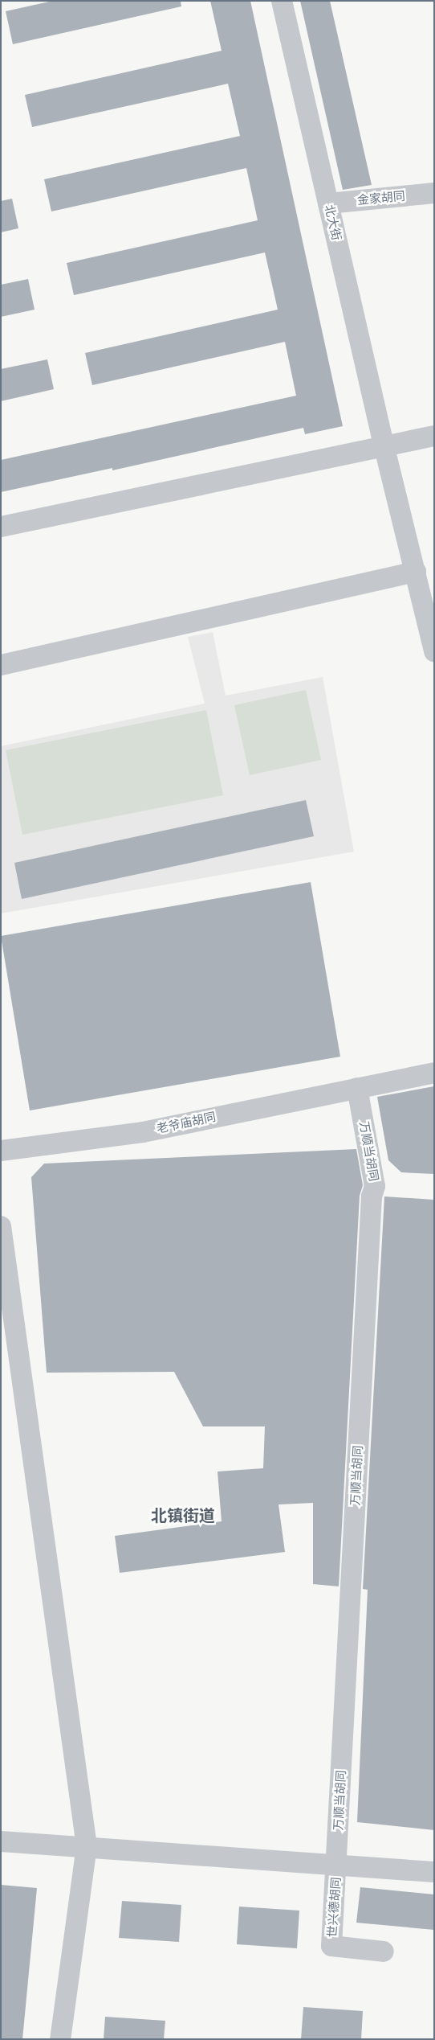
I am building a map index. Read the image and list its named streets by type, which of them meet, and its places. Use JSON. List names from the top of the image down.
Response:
{
  "streets": {
    "street": [
      "金家胡同",
      "北大街",
      "老爷庙胡同",
      "万顺当胡同",
      "世兴德胡同"
    ]
  },
  "crossings": [
    ["金家胡同", "北大街"],
    ["老爷庙胡同", "万顺当胡同"],
    ["万顺当胡同", "世兴德胡同"]
  ],
  "districts": ["北镇街道"]
}
